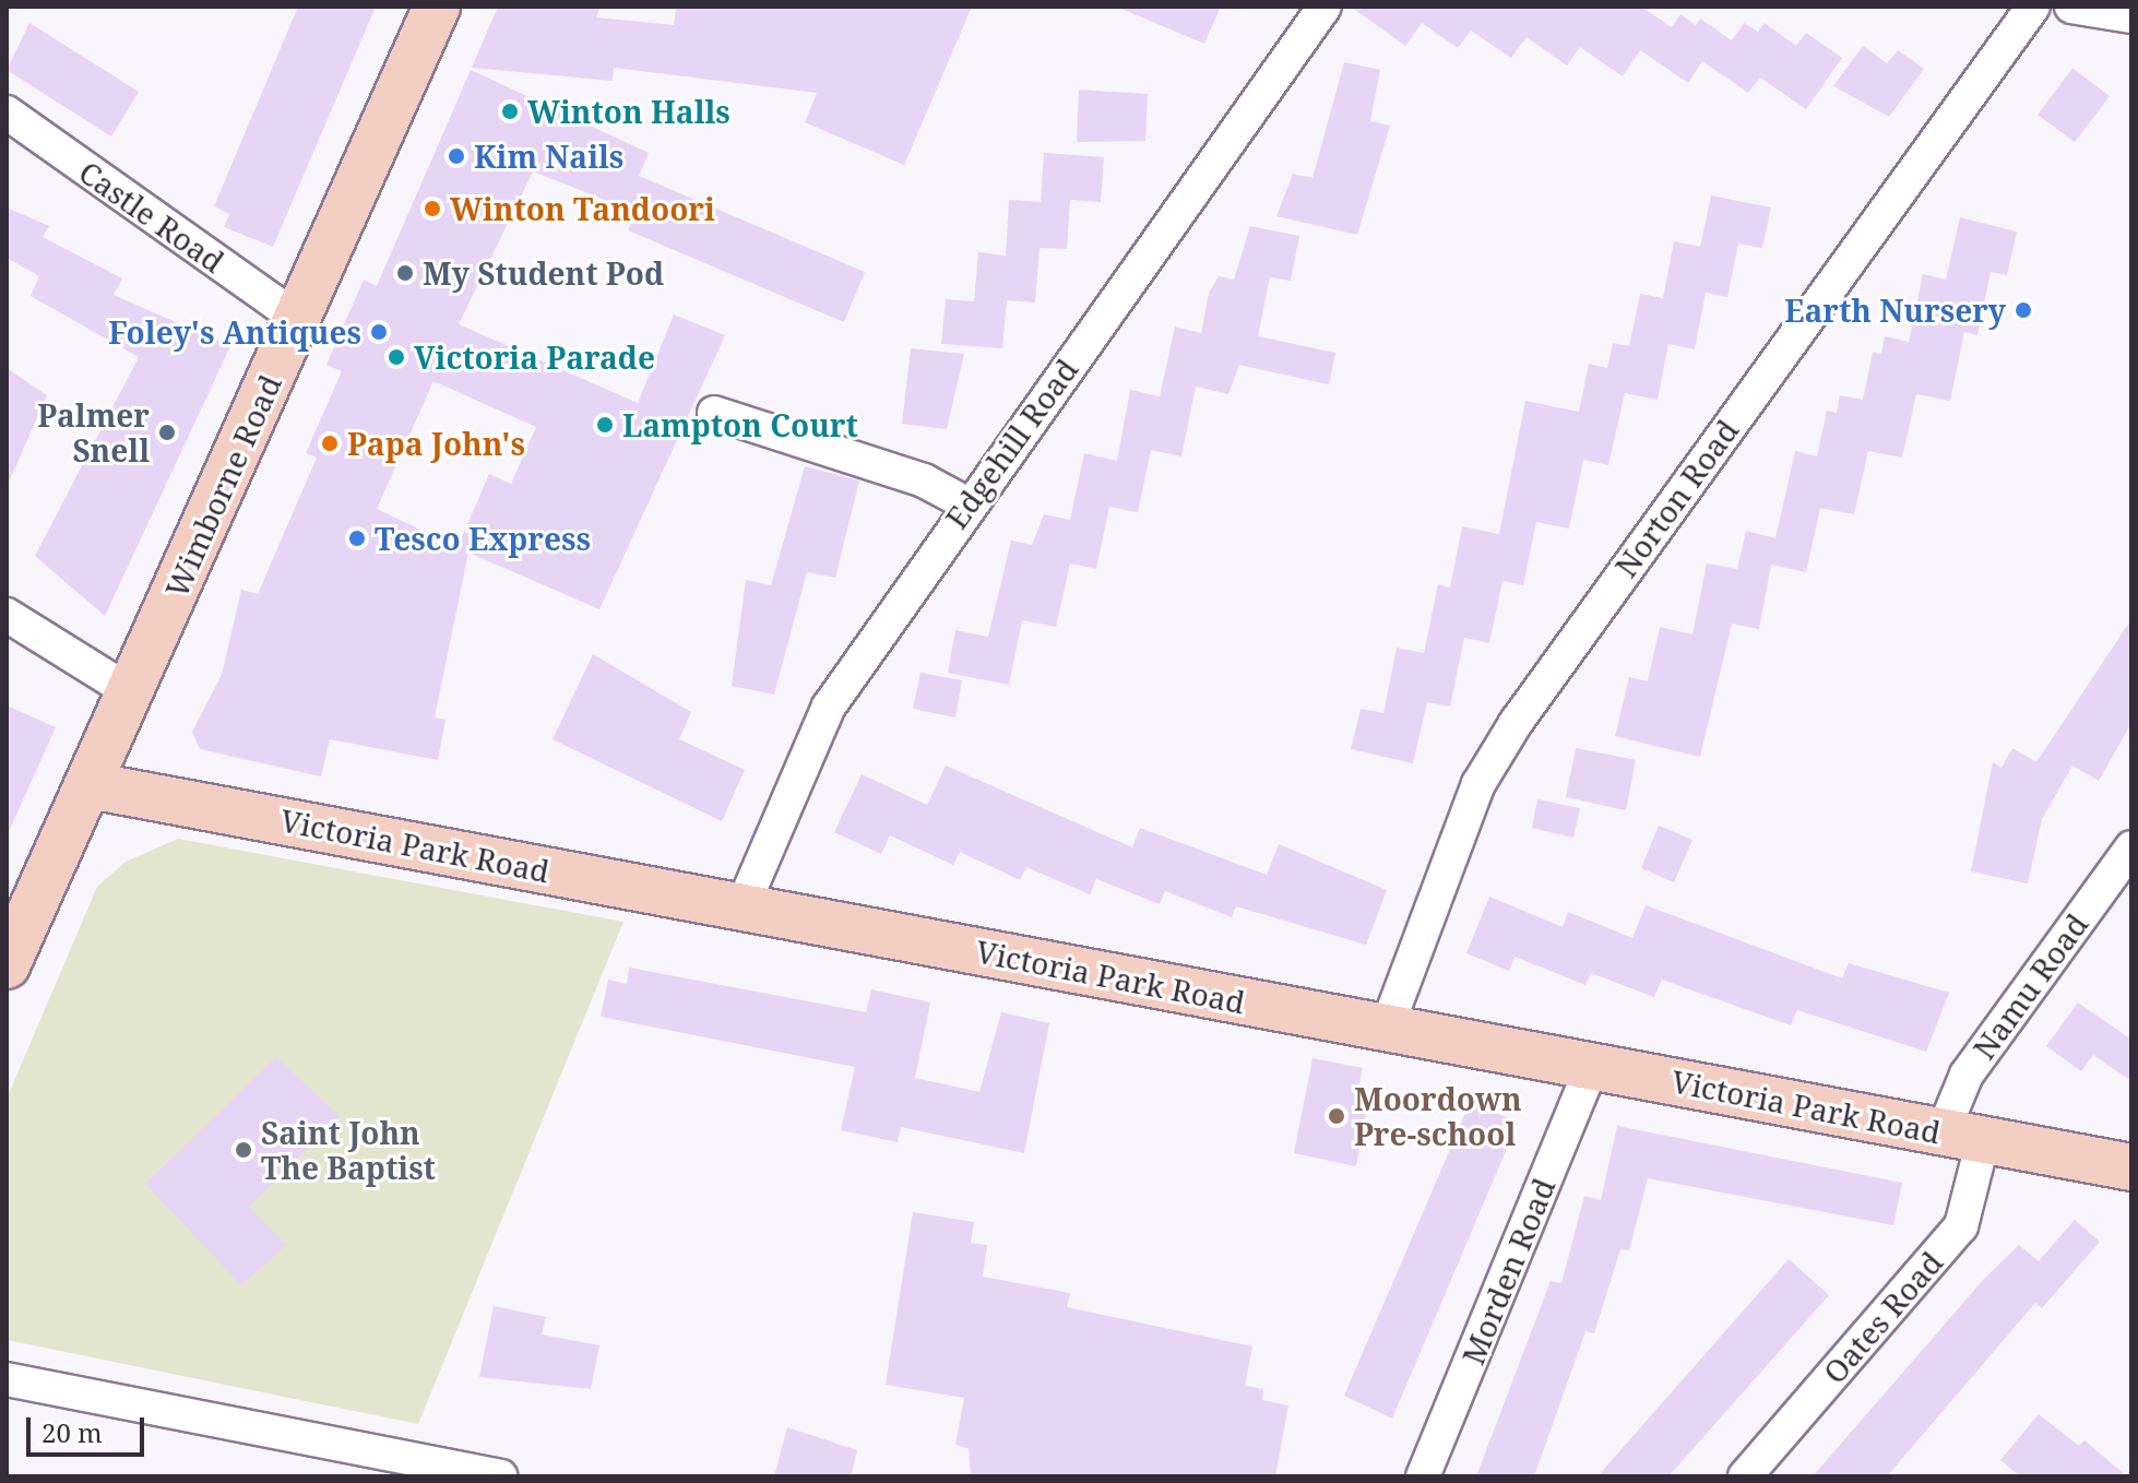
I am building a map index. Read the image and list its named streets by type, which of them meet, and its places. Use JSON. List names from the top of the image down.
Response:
{
  "streets": {
    "street": [
      "Castle Road",
      "Edgehill Road",
      "Wimborne Road",
      "Norton Road",
      "Victoria Park Road",
      "Namu Road",
      "Morden Road",
      "Oates Road"
    ]
  },
  "crossings": [
    ["Castle Road", "Wimborne Road"],
    ["Edgehill Road", "Victoria Park Road"],
    ["Wimborne Road", "Victoria Park Road"],
    ["Norton Road", "Victoria Park Road"],
    ["Victoria Park Road", "Namu Road"],
    ["Victoria Park Road", "Morden Road"],
    ["Victoria Park Road", "Oates Road"],
    ["Namu Road", "Oates Road"]
  ],
  "places": [
    "Winton Halls",
    "Kim Nails",
    "Winton Tandoori",
    "My Student Pod",
    "Earth Nursery",
    "Foley's Antiques",
    "Victoria Parade",
    "Lampton Court",
    "Palmer Snell",
    "Papa John's",
    "Tesco Express",
    "Moordown Pre-school",
    "Saint John The Baptist"
  ],
  "scale_bar": "20 m"
}
